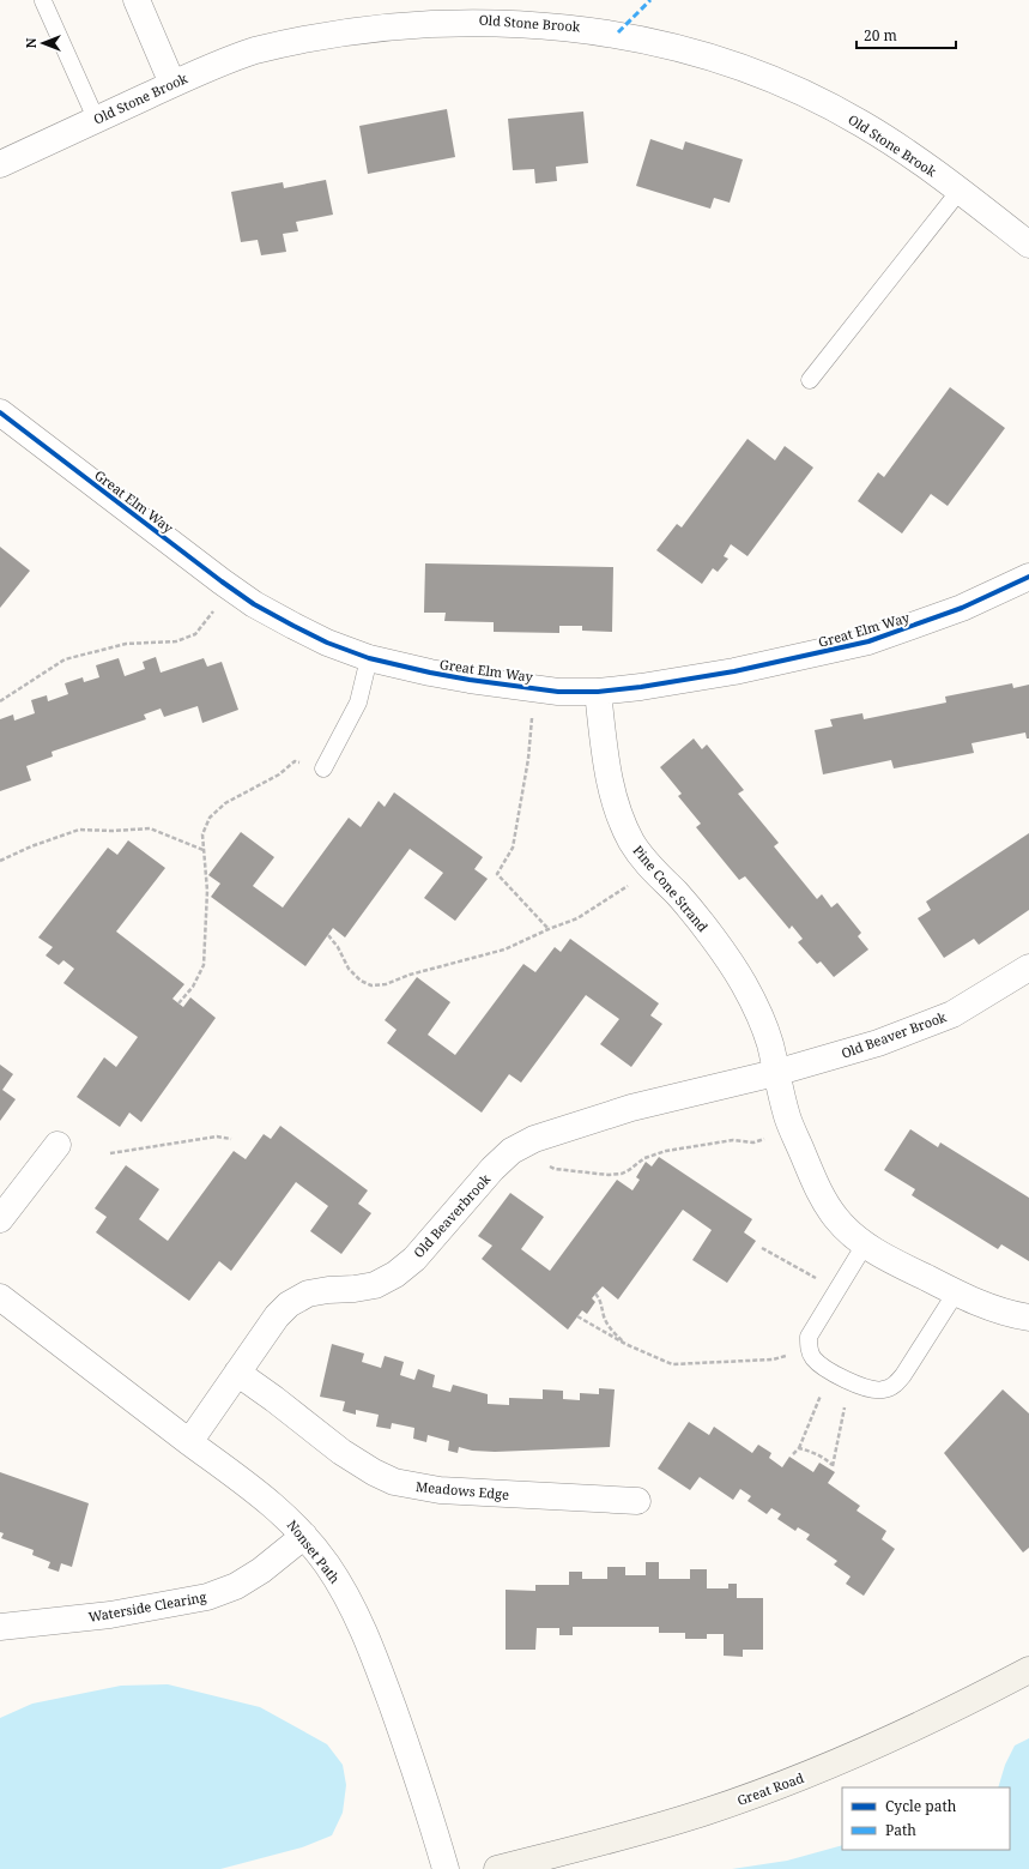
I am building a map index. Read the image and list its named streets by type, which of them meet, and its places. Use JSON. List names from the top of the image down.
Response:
{
  "streets": {
    "main road": ["Great Road"],
    "street": [
      "Old Stone Brook",
      "Great Elm Way",
      "Pine Cone Strand",
      "Old Beaver Brook",
      "Old Beaverbrook",
      "Meadows Edge",
      "Nonset Path",
      "Waterside Clearing"
    ]
  },
  "crossings": [
    ["Great Elm Way", "Pine Cone Strand"],
    ["Pine Cone Strand", "Old Beaver Brook"],
    ["Pine Cone Strand", "Old Beaverbrook"],
    ["Old Beaver Brook", "Old Beaverbrook"],
    ["Old Beaverbrook", "Meadows Edge"],
    ["Old Beaverbrook", "Nonset Path"],
    ["Nonset Path", "Waterside Clearing"]
  ],
  "legend": ["Cycle path", "Path"],
  "scale_bar": "20 m",
  "north": "left"
}
